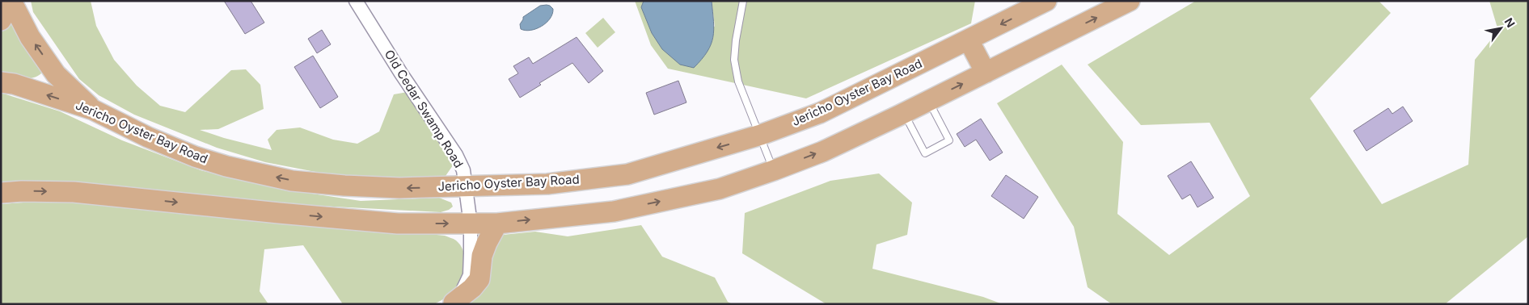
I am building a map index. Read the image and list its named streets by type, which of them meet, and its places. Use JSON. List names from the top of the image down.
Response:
{
  "streets": {
    "main road": ["Jericho Oyster Bay Road"],
    "street": ["Old Cedar Swamp Road"]
  },
  "crossings": [
    ["Jericho Oyster Bay Road", "Old Cedar Swamp Road"]
  ],
  "north": "top right"
}
